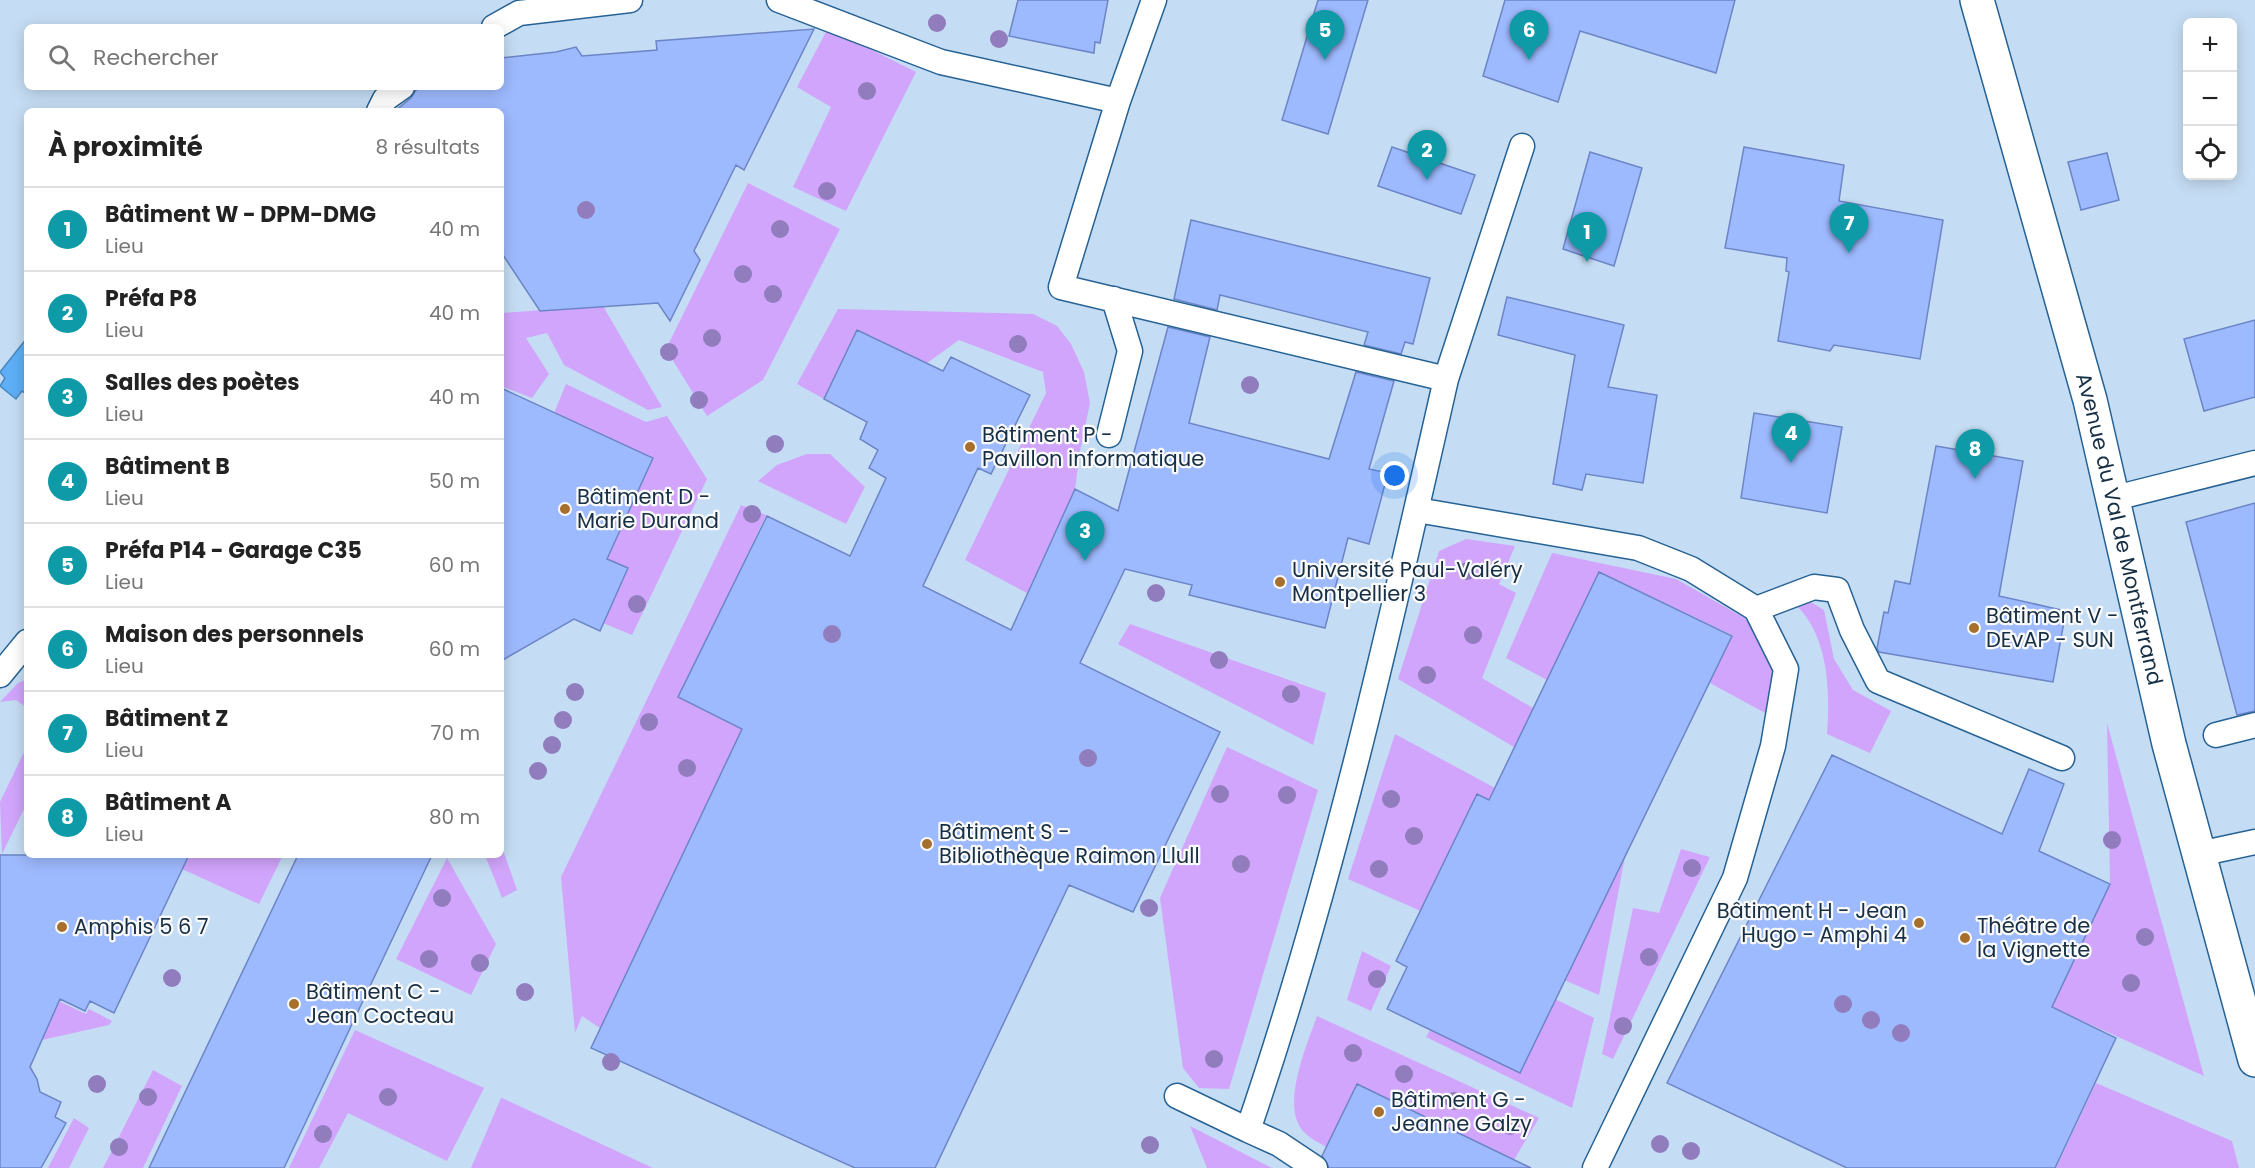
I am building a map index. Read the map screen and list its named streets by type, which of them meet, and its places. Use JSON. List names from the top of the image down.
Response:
{
  "streets": {
    "street": ["Avenue du Val de Montferrand"]
  },
  "places": [
    "Bâtiment P - Pavillon informatique",
    "Bâtiment D - Marie Durand",
    "Université Paul-Valéry Montpellier 3",
    "Bâtiment V - DEvAP - SUN",
    "Bâtiment S - Bibliothèque Raimon Llull",
    "Bâtiment H - Jean Hugo - Amphi 4",
    "Amphis 5 6 7",
    "Théâtre de la Vignette",
    "Bâtiment C - Jean Cocteau",
    "Bâtiment G - Jeanne Galzy"
  ],
  "page": {
    "pins": [
      "5",
      "6",
      "2",
      "7",
      "1",
      "4",
      "8",
      "3"
    ],
    "map_buttons": ["+", "−"],
    "search": "Rechercher",
    "heading": ["À proximité", "8 résultats"],
    "list": [
      {
        "mark": "1",
        "name": "Bâtiment W - DPM-DMG",
        "note": "Lieu",
        "value": "40 m"
      },
      {
        "mark": "2",
        "name": "Préfa P8",
        "note": "Lieu",
        "value": "40 m"
      },
      {
        "mark": "3",
        "name": "Salles des poètes",
        "note": "Lieu",
        "value": "40 m"
      },
      {
        "mark": "4",
        "name": "Bâtiment B",
        "note": "Lieu",
        "value": "50 m"
      },
      {
        "mark": "5",
        "name": "Préfa P14 - Garage C35",
        "note": "Lieu",
        "value": "60 m"
      },
      {
        "mark": "6",
        "name": "Maison des personnels",
        "note": "Lieu",
        "value": "60 m"
      },
      {
        "mark": "7",
        "name": "Bâtiment Z",
        "note": "Lieu",
        "value": "70 m"
      },
      {
        "mark": "8",
        "name": "Bâtiment A",
        "note": "Lieu",
        "value": "80 m"
      }
    ]
  }
}
